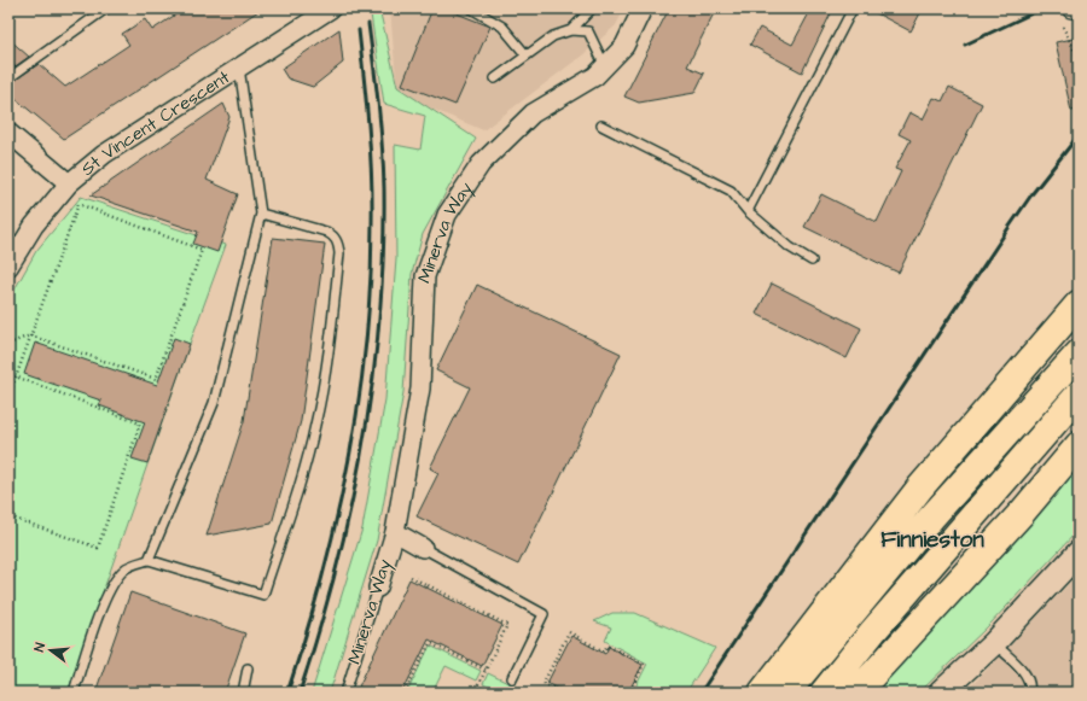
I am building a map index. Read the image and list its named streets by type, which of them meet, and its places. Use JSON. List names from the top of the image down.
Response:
{
  "streets": {
    "street": ["St Vincent Crescent", "Minerva Way"]
  },
  "districts": ["Finnieston"],
  "north": "left"
}
